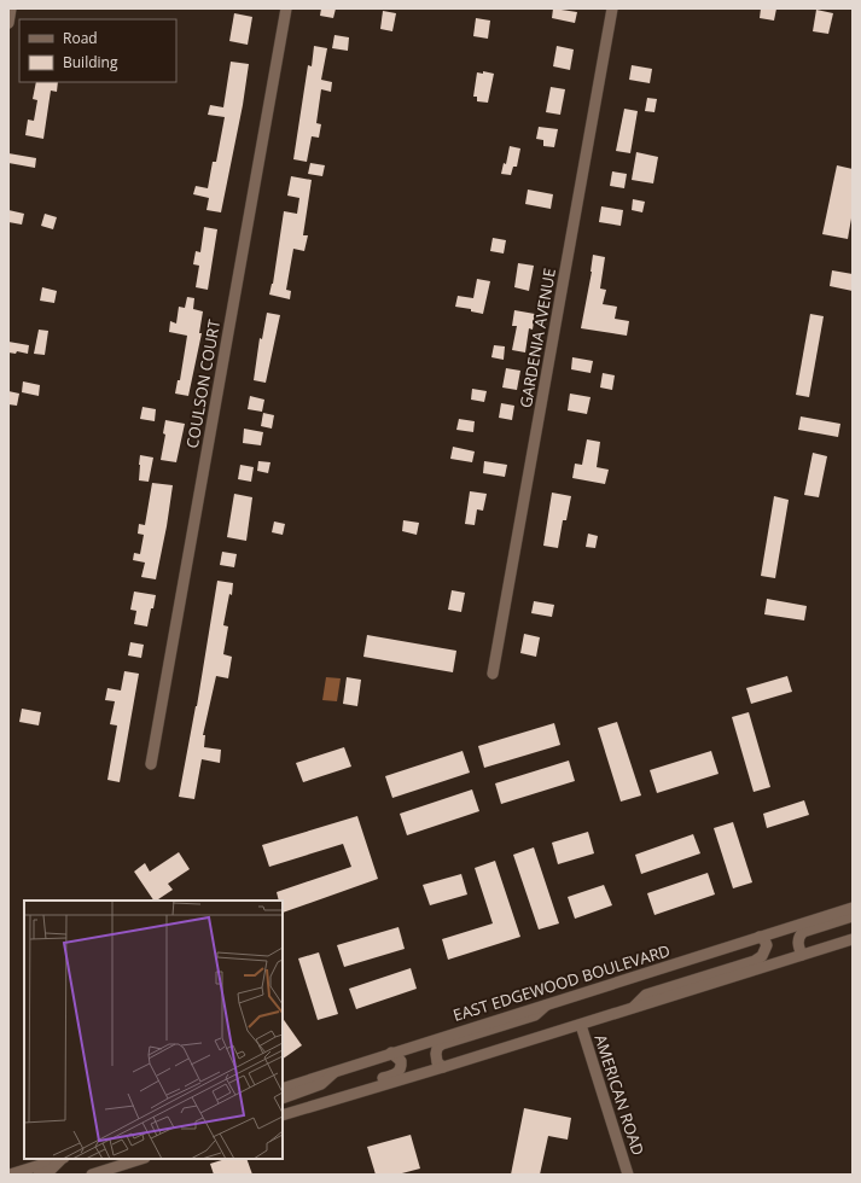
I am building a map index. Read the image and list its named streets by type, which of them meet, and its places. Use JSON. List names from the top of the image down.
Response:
{
  "streets": {
    "street": [
      "GARDENIA AVENUE",
      "COULSON COURT",
      "EAST EDGEWOOD BOULEVARD",
      "AMERICAN ROAD"
    ]
  },
  "legend": ["Road", "Building"]
}
